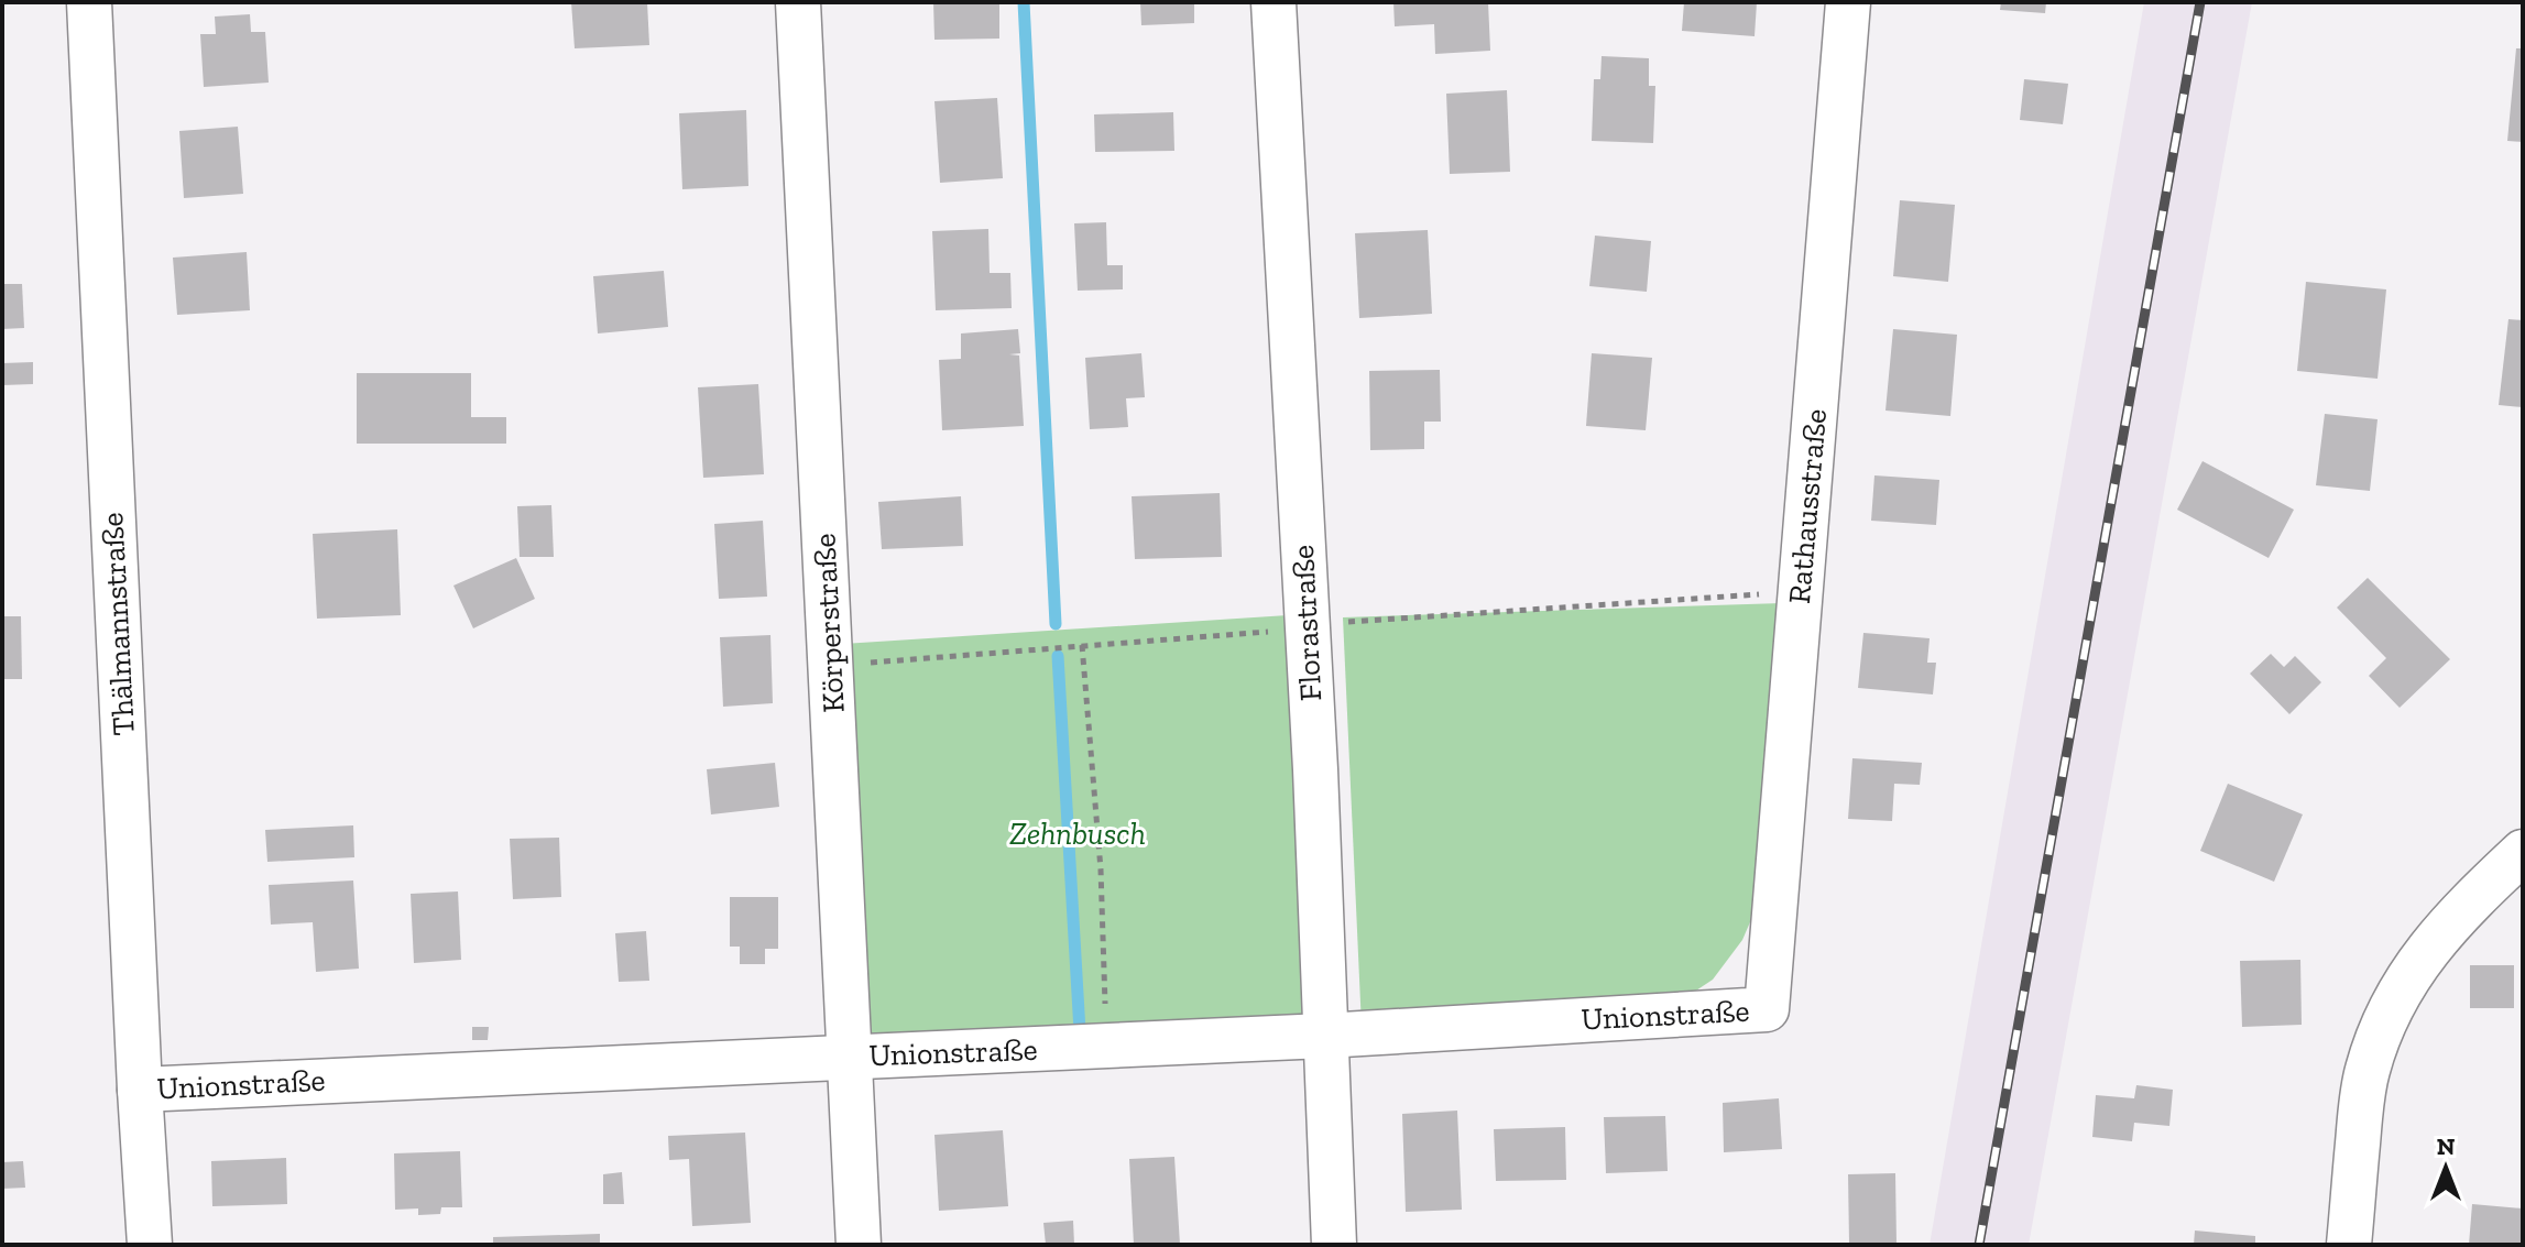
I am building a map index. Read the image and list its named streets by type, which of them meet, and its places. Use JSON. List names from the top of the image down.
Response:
{
  "streets": {
    "street": [
      "Rathausstraße",
      "Körperstraße",
      "Florastraße",
      "Thälmannstraße",
      "Unionstraße"
    ]
  },
  "crossings": [
    ["Rathausstraße", "Unionstraße"],
    ["Körperstraße", "Unionstraße"],
    ["Florastraße", "Unionstraße"],
    ["Thälmannstraße", "Unionstraße"]
  ],
  "parks": ["Zehnbusch"],
  "north": "top"
}
